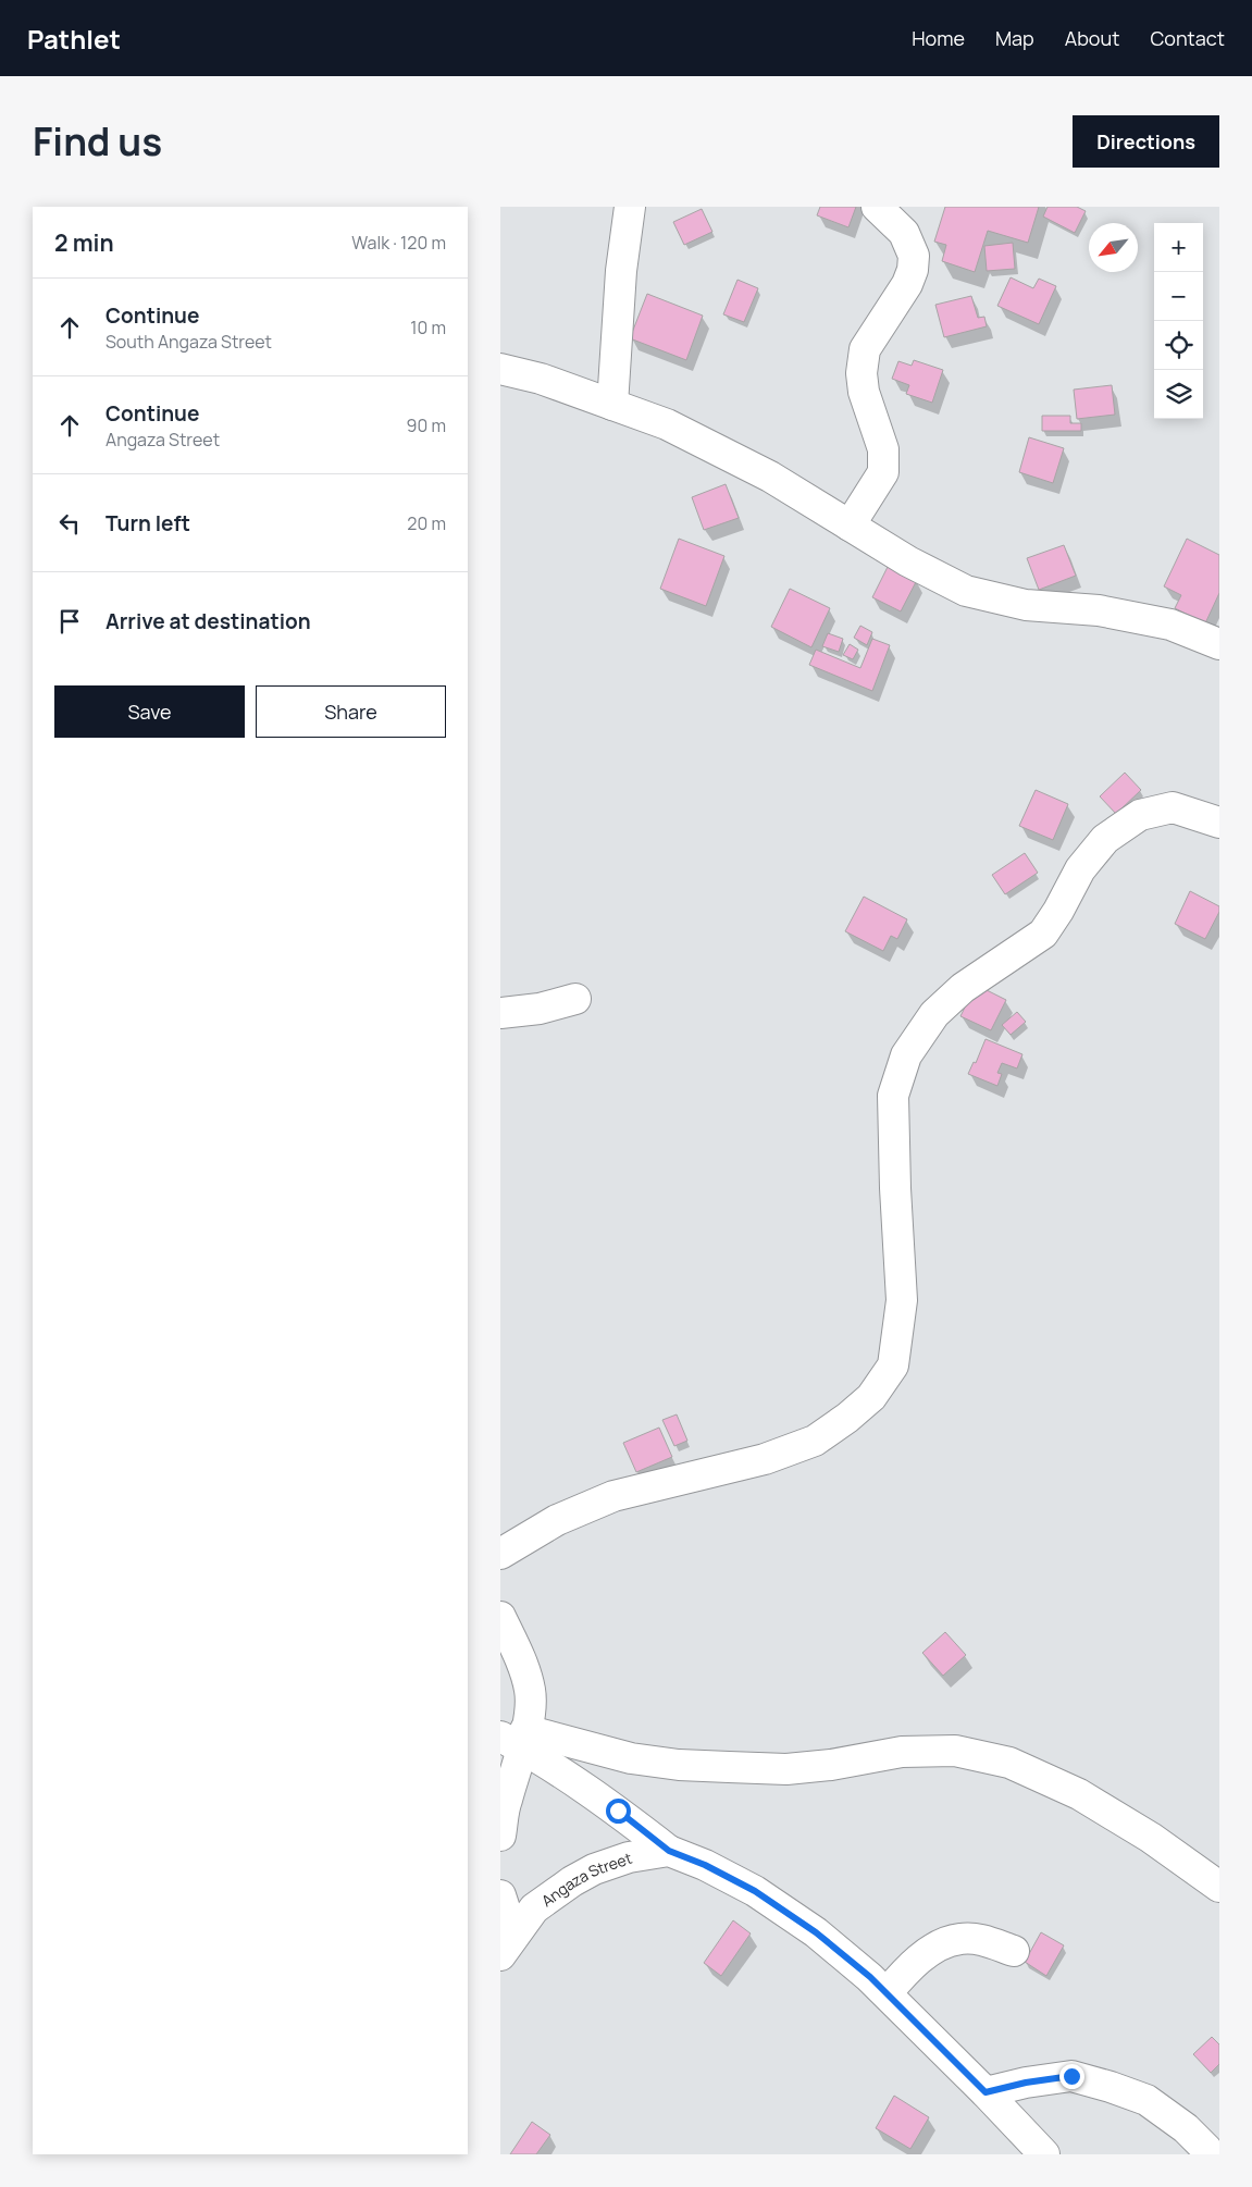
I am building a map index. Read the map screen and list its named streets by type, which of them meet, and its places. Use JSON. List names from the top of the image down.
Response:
{
  "streets": {
    "street": ["Angaza Street"]
  },
  "north": "bottom left",
  "page": {
    "header": "Pathlet",
    "nav": [
      "Home",
      "Map",
      "About",
      "Contact"
    ],
    "title": "Find us",
    "buttons": [
      "Directions",
      ["Save", "Share"]
    ],
    "heading": ["2 min", "Walk · 120 m"],
    "map_buttons": ["+", "−"],
    "list": [
      ["Continue", "South Angaza Street", "10 m"],
      ["Continue", "Angaza Street", "90 m"],
      ["Turn left", "20 m"],
      "Arrive at destination"
    ]
  }
}
